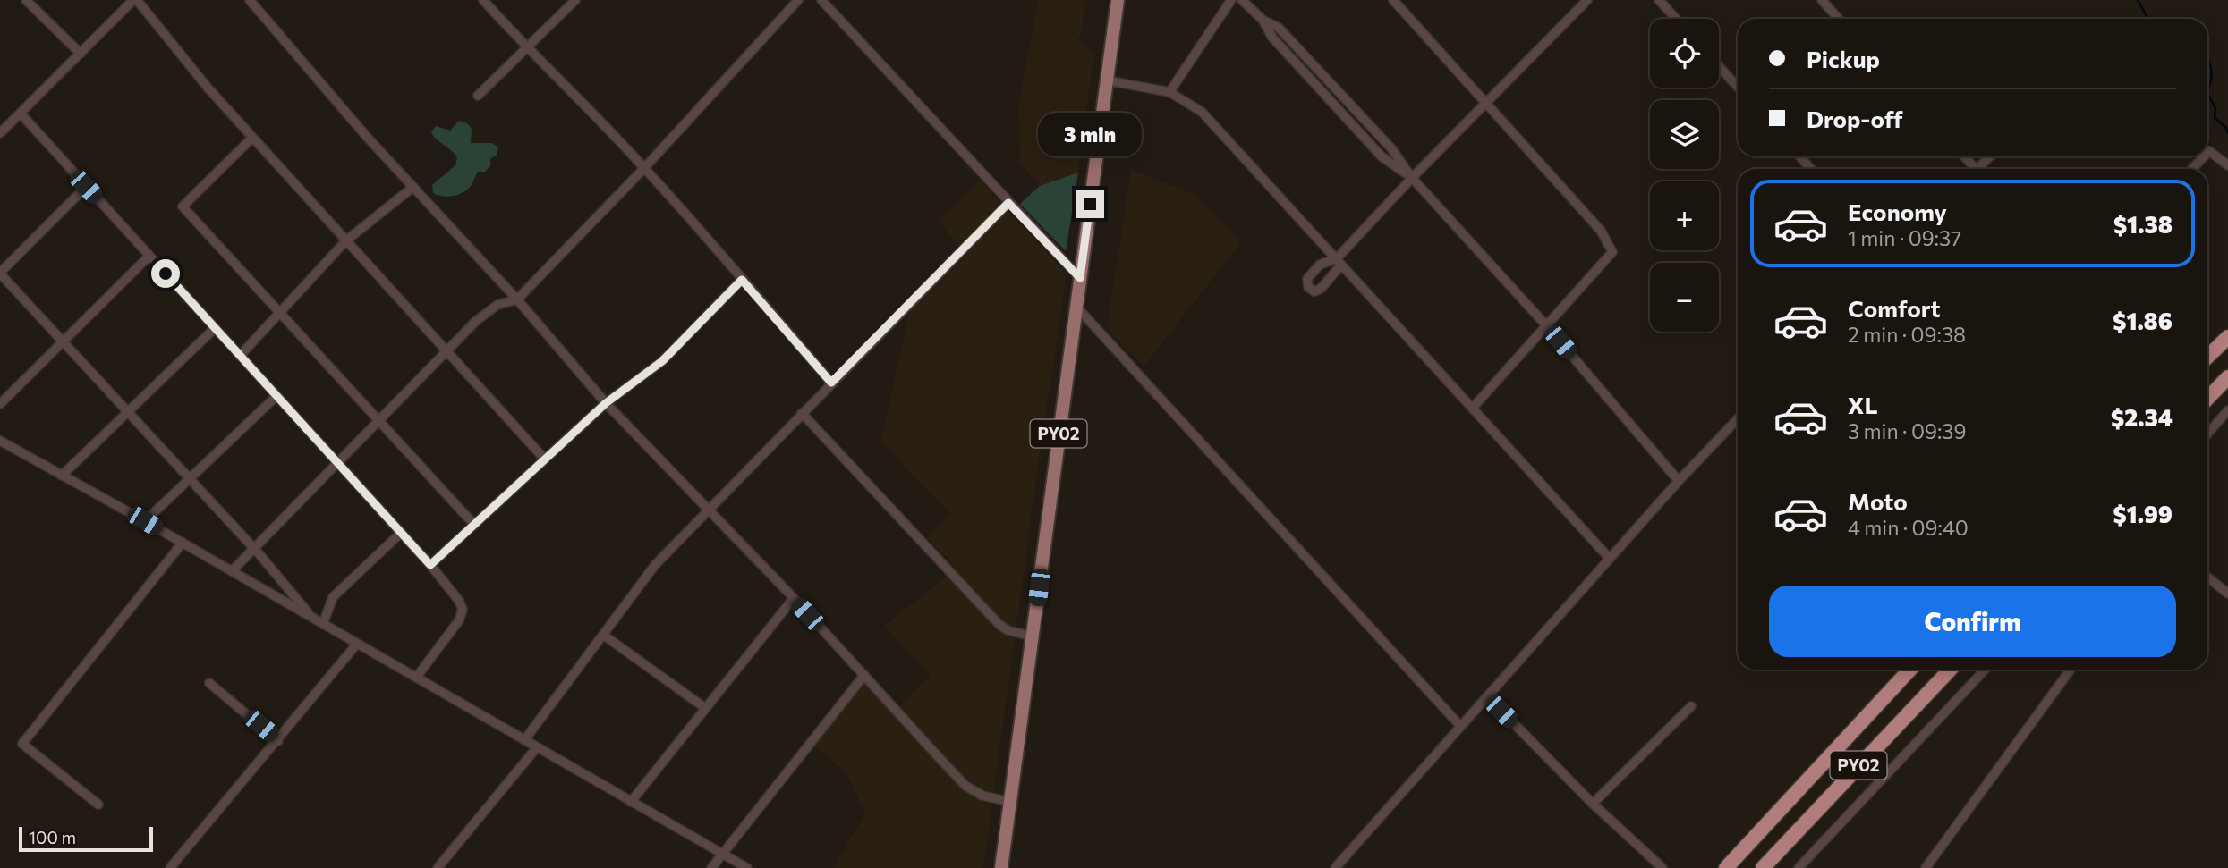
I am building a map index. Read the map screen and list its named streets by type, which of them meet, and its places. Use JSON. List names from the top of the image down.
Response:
{
  "streets": {
    "highway": ["PY02"]
  },
  "scale_bar": "100 m",
  "page": {
    "map_buttons": ["+", "−"],
    "banner": ["Pickup", "Drop-off"],
    "bubble": "3 min",
    "list": [
      {
        "name": "Economy",
        "note": "1 min · 09:37",
        "value": "$1.38"
      },
      {
        "name": "Comfort",
        "note": "2 min · 09:38",
        "value": "$1.86"
      },
      {
        "name": "XL",
        "note": "3 min · 09:39",
        "value": "$2.34"
      },
      {
        "name": "Moto",
        "note": "4 min · 09:40",
        "value": "$1.99"
      }
    ],
    "buttons": "Confirm",
    "scale": "100 m"
  }
}
